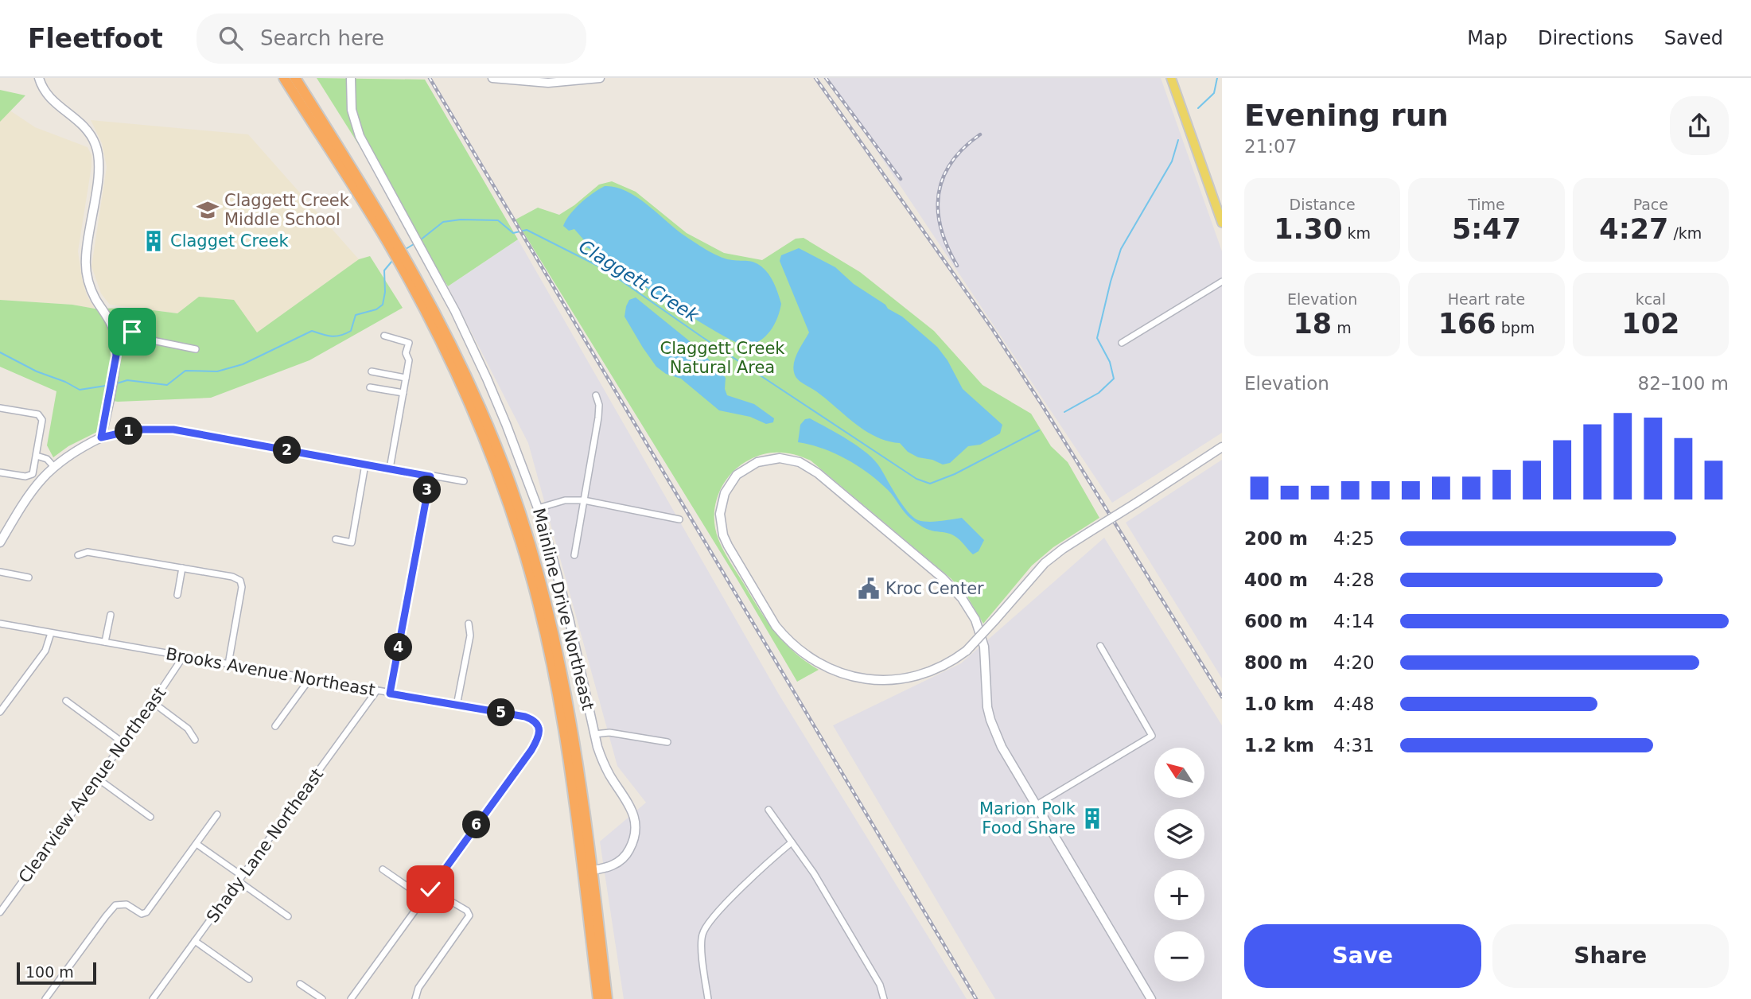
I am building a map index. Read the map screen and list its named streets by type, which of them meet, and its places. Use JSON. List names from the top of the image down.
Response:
{
  "streets": {
    "street": [
      "Mainline Drive Northeast",
      "Brooks Avenue Northeast",
      "Clearview Avenue Northeast",
      "Shady Lane Northeast"
    ]
  },
  "crossings": [
    ["Brooks Avenue Northeast", "Clearview Avenue Northeast"],
    ["Brooks Avenue Northeast", "Shady Lane Northeast"]
  ],
  "water": ["Claggett Creek"],
  "parks": ["Claggett Creek Natural Area"],
  "places": {
    "school or university": ["Claggett Creek Middle School"],
    "building": ["Clagget Creek", "Marion Polk Food Share"],
    "public building": ["Kroc Center"]
  },
  "scale_bar": "100 m",
  "north": "top left",
  "page": {
    "header": "Fleetfoot",
    "search": "Search here",
    "nav": ["Map", "Directions", "Saved"],
    "heading": ["Evening run", "21:07"],
    "stats": [
      ["Distance", "1.30 km"],
      ["Time", "5:47"],
      ["Pace", "4:27 /km"],
      ["Elevation", "18 m"],
      ["Heart rate", "166 bpm"],
      ["kcal", "102"]
    ],
    "chart": ["Elevation", "82–100 m"],
    "pins": [
      "1",
      "2",
      "3",
      "4",
      "5",
      "6"
    ],
    "list": [
      {
        "name": "200 m",
        "note": "4:25"
      },
      {
        "name": "400 m",
        "note": "4:28"
      },
      {
        "name": "600 m",
        "note": "4:14"
      },
      {
        "name": "800 m",
        "note": "4:20"
      },
      {
        "name": "1.0 km",
        "note": "4:48"
      },
      {
        "name": "1.2 km",
        "note": "4:31"
      }
    ],
    "map_buttons": ["+", "−"],
    "buttons": ["Save", "Share"],
    "scale": "100 m"
  }
}
